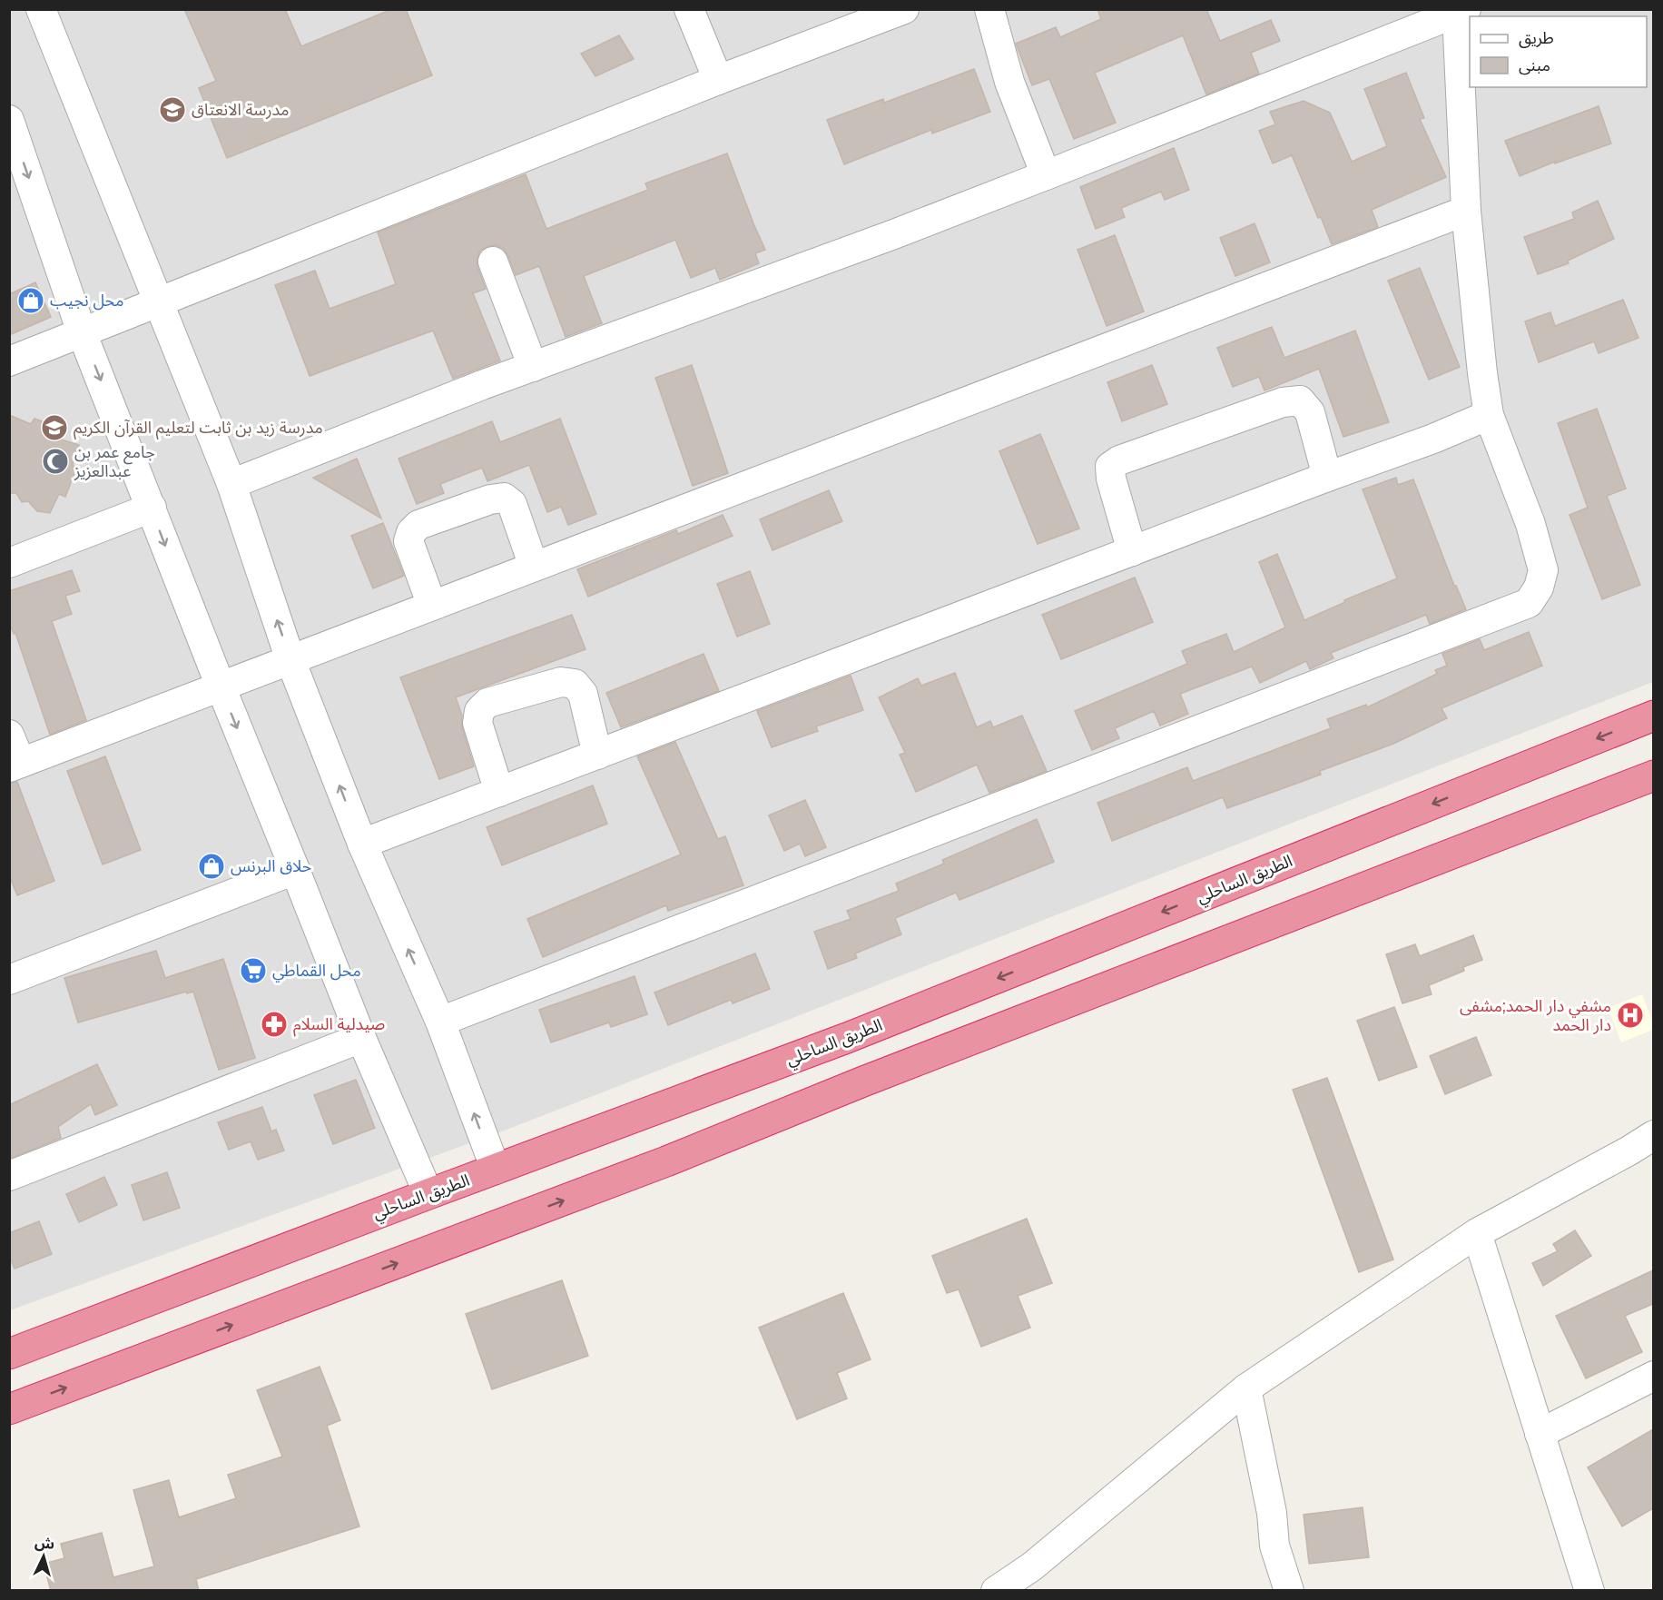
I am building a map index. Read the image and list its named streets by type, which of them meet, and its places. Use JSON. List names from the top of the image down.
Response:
{
  "streets": {
    "highway": ["الطريق الساحلي"]
  },
  "places": {
    "school or university": ["مدرسة الانعتاق", "مدرسة زيد بن ثابت لتعليم القرآن الكريم"],
    "shop": ["محل نجيب", "حلاق البرنس"],
    "mosque": ["جامع عمر بن عبدالعزيز"],
    "supermarket": ["محل القماطي"],
    "hospital": ["مشفي دار الحمد;مشفى دار الحمد"],
    "pharmacy": ["صيدلية السلام"]
  },
  "legend": ["طريق", "مبنى"],
  "north": "top"
}
